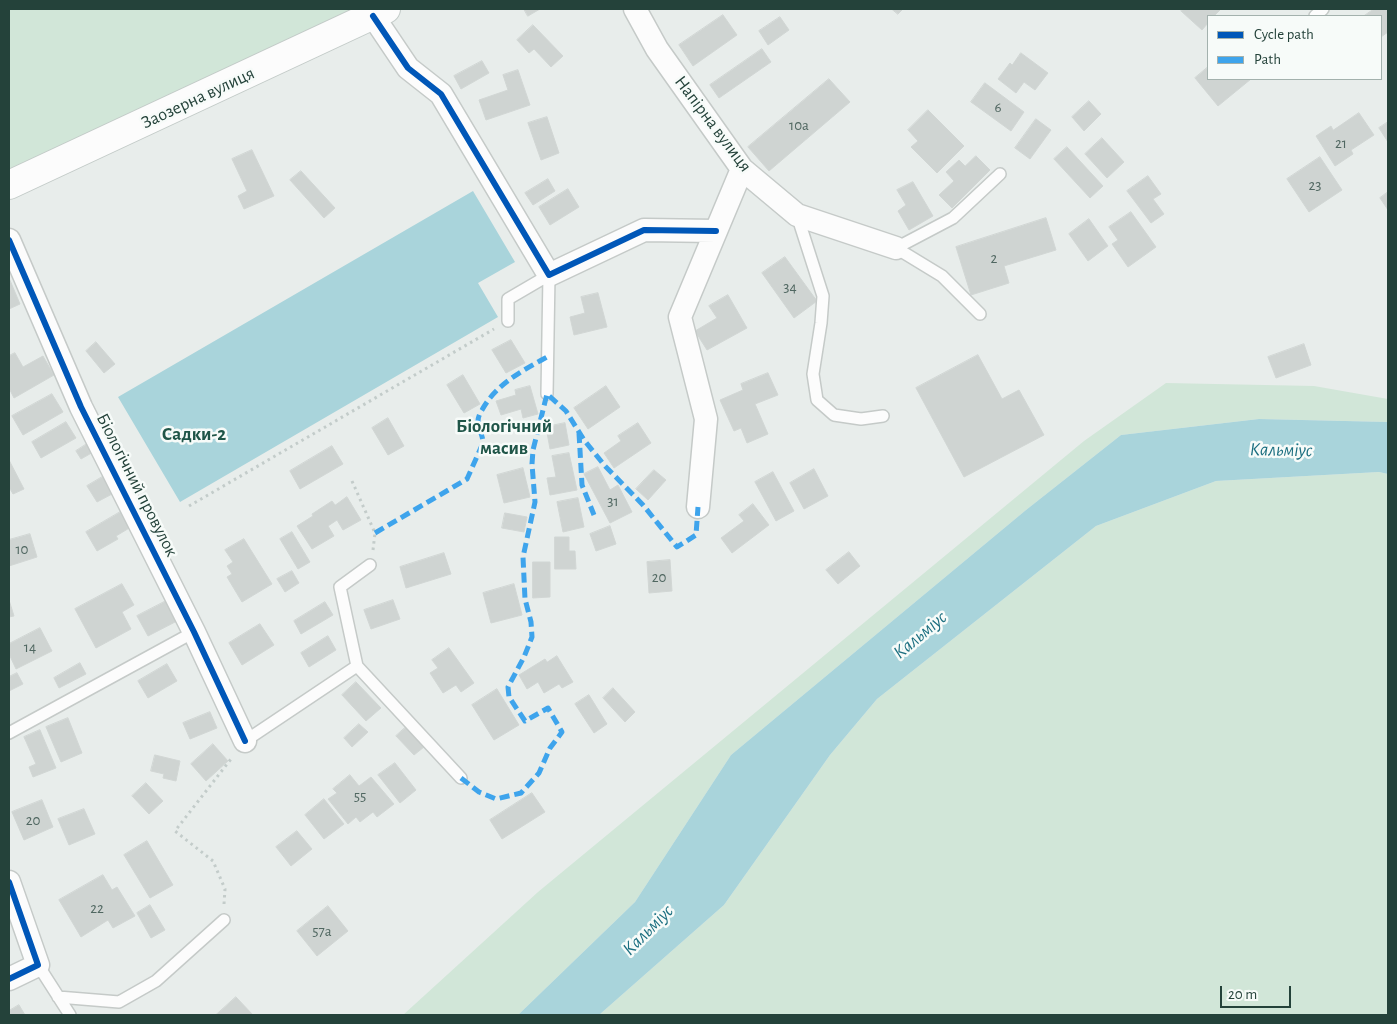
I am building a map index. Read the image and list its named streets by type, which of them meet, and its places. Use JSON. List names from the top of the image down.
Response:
{
  "streets": {
    "street": ["Заозерна вулиця", "Напірна вулиця", "Біологічний провулок"]
  },
  "districts": ["Біологічний масив", "Садки-2"],
  "water": ["Кальміус"],
  "house_numbers": [
    "6",
    "10а",
    "21",
    "23",
    "2",
    "34",
    "31",
    "10",
    "20",
    "14",
    "55",
    "20",
    "22",
    "57а"
  ],
  "legend": ["Cycle path", "Path"],
  "scale_bar": "20 m"
}
